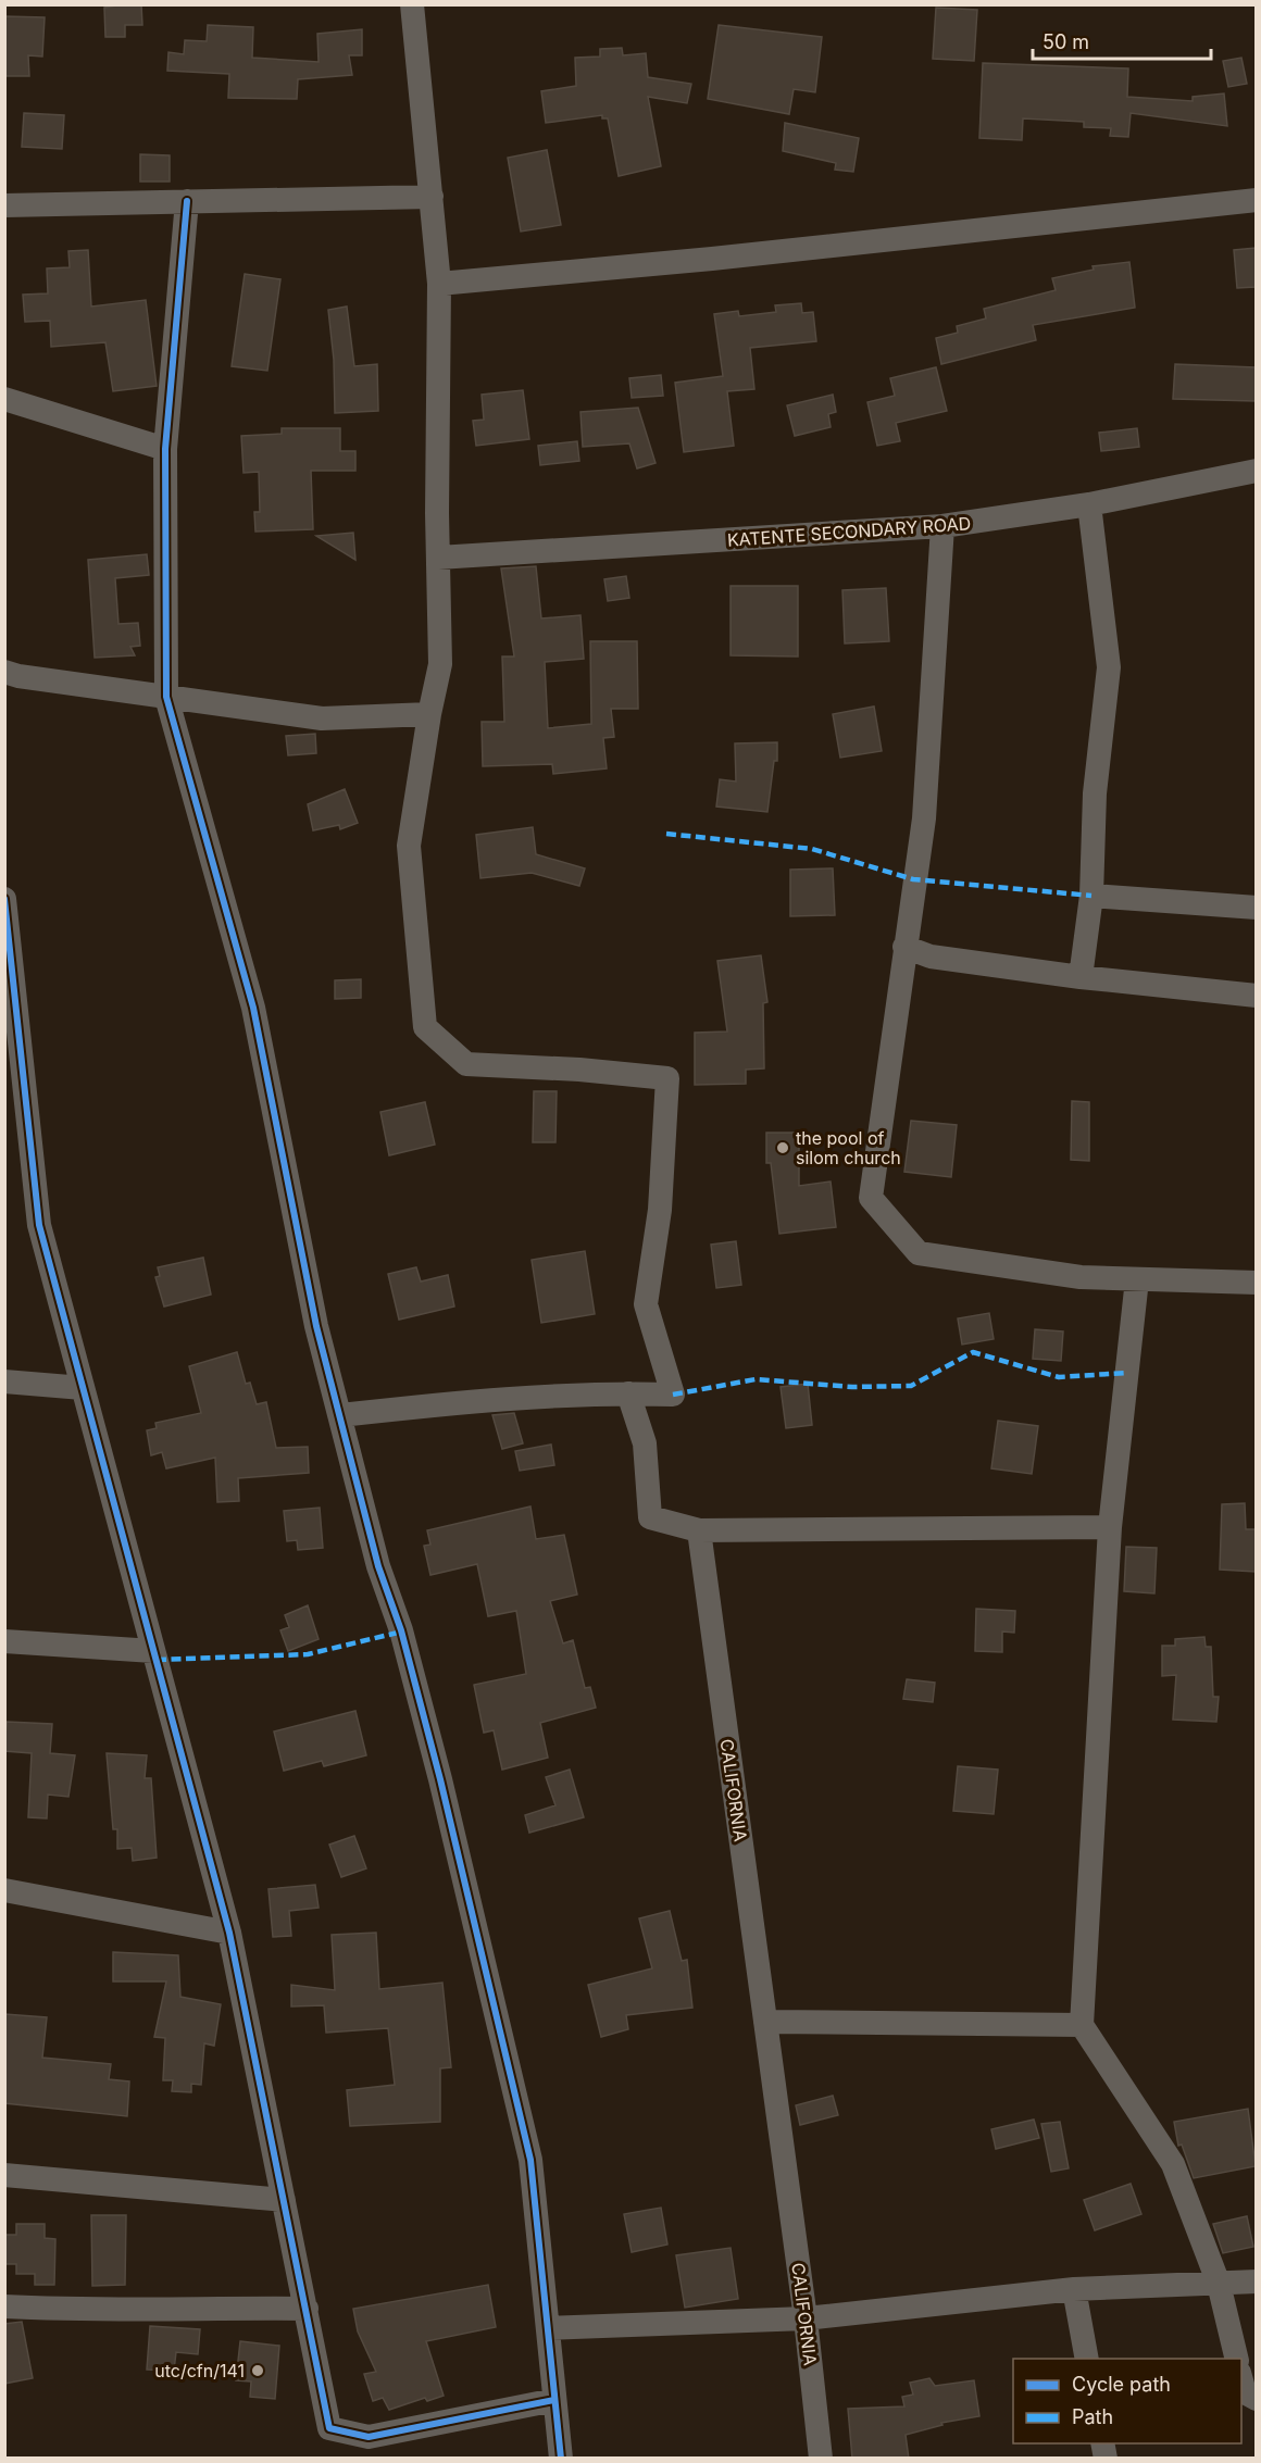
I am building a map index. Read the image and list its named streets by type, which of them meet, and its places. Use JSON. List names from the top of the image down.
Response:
{
  "streets": {
    "street": ["KATENTE SECONDARY ROAD", "CALIFORNIA"]
  },
  "places": ["the pool of silom church", "utc/cfn/141"],
  "legend": ["Cycle path", "Path"],
  "scale_bar": "50 m"
}
